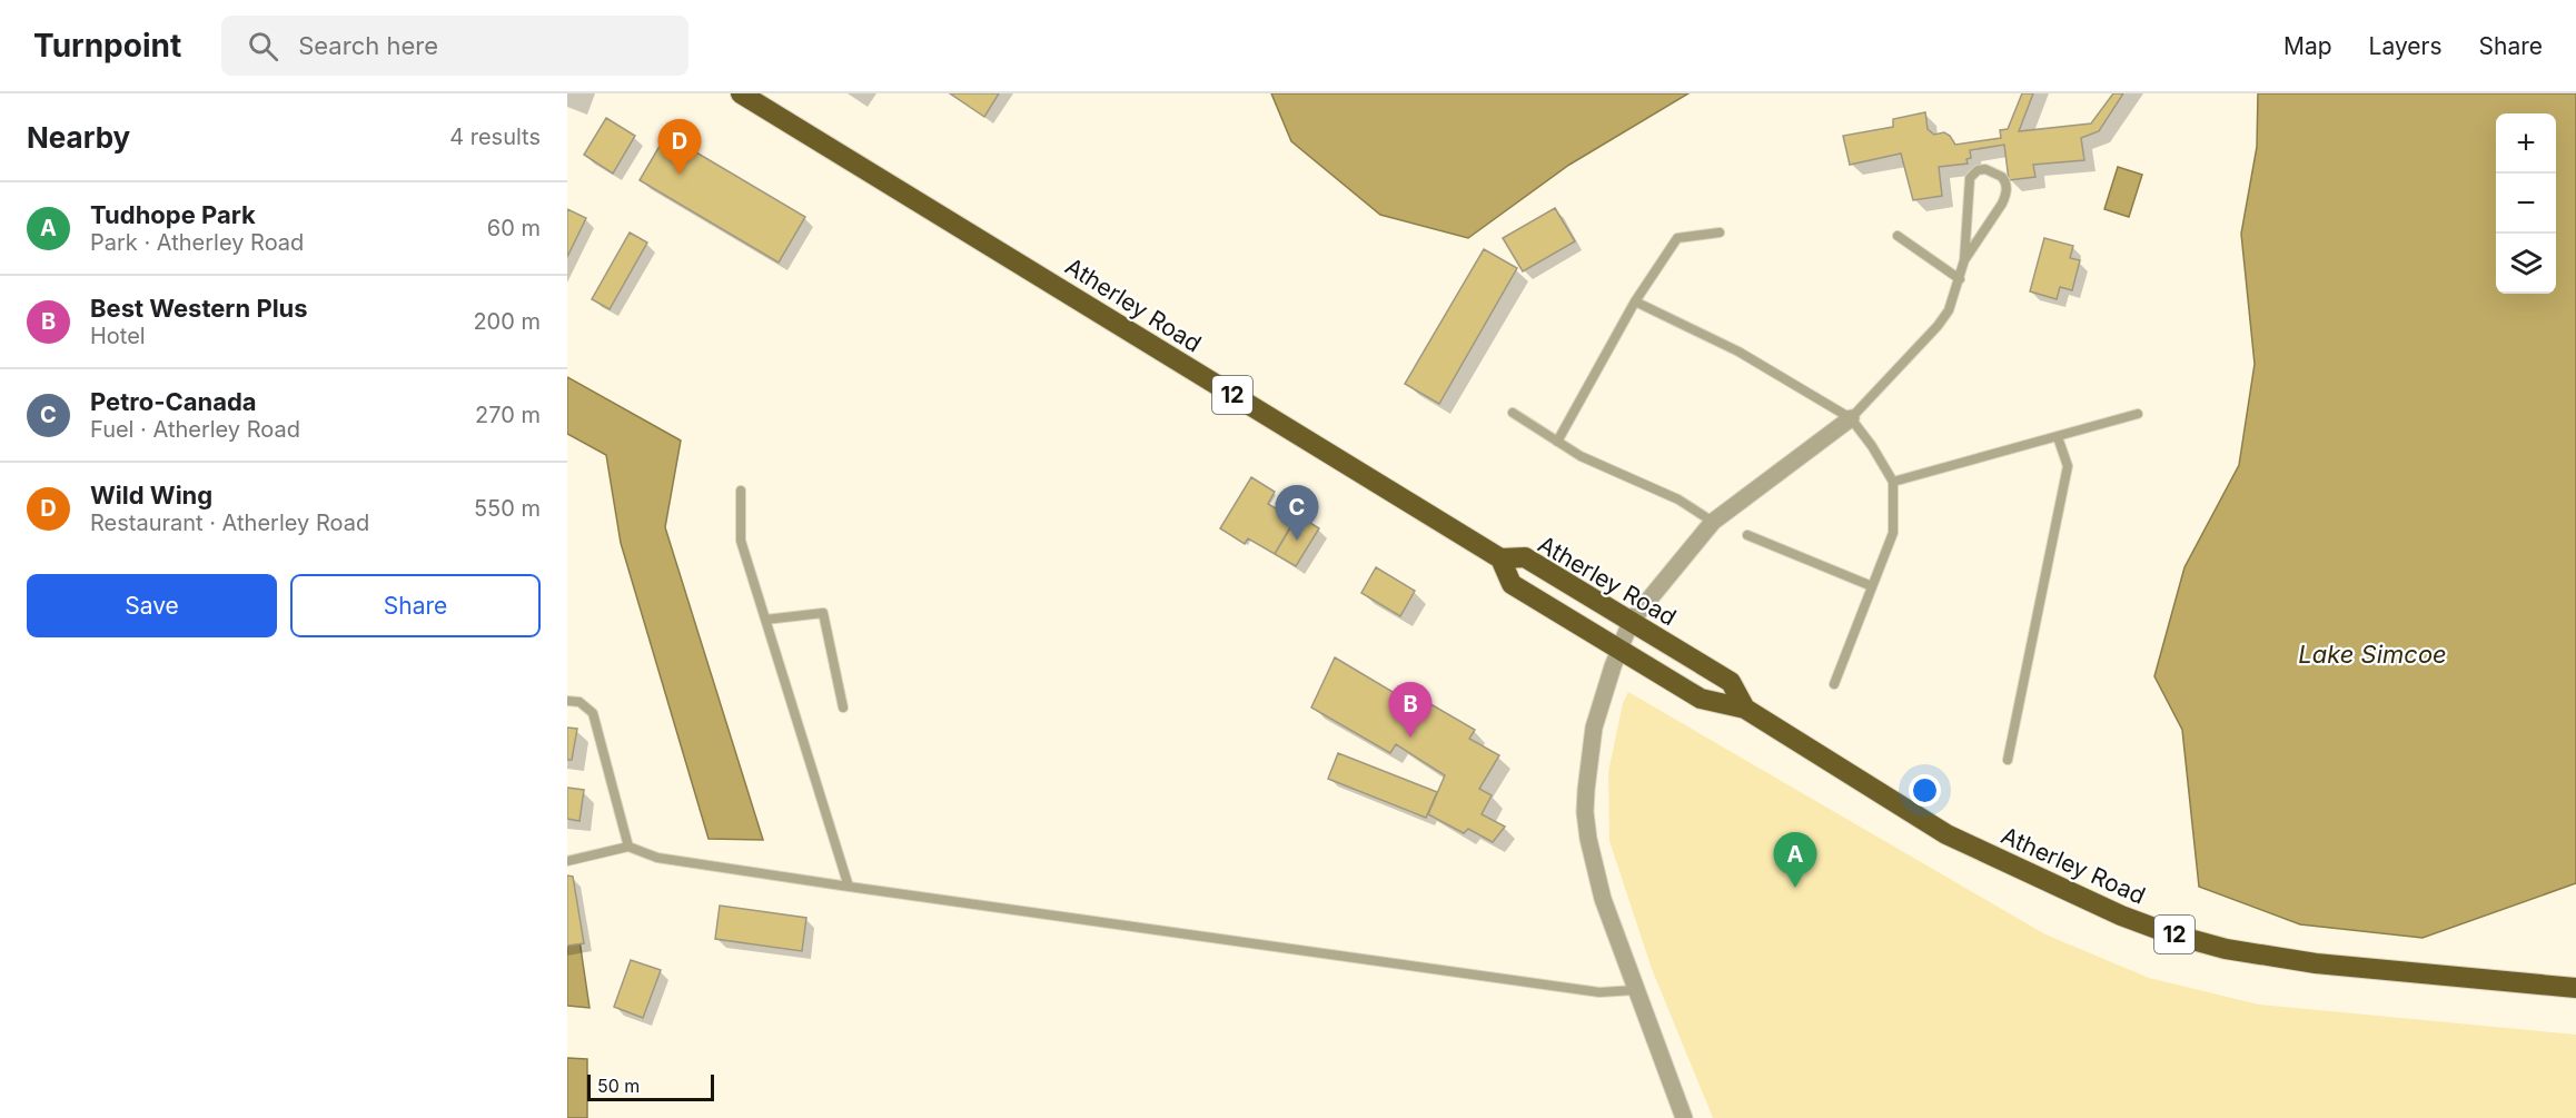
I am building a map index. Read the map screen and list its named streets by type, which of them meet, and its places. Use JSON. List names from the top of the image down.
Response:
{
  "streets": {
    "highway": ["Atherley Road", "12"]
  },
  "water": ["Lake Simcoe"],
  "scale_bar": "50 m",
  "page": {
    "header": "Turnpoint",
    "search": "Search here",
    "nav": ["Map", "Layers", "Share"],
    "heading": ["Nearby", "4 results"],
    "map_buttons": ["+", "−"],
    "pins": [
      "D",
      "C",
      "B",
      "A"
    ],
    "list": [
      {
        "mark": "A",
        "name": "Tudhope Park",
        "note": "Park · Atherley Road",
        "value": "60 m"
      },
      {
        "mark": "B",
        "name": "Best Western Plus",
        "note": "Hotel",
        "value": "200 m"
      },
      {
        "mark": "C",
        "name": "Petro-Canada",
        "note": "Fuel · Atherley Road",
        "value": "270 m"
      },
      {
        "mark": "D",
        "name": "Wild Wing",
        "note": "Restaurant · Atherley Road",
        "value": "550 m"
      }
    ],
    "buttons": ["Save", "Share"],
    "scale": "50 m"
  }
}
